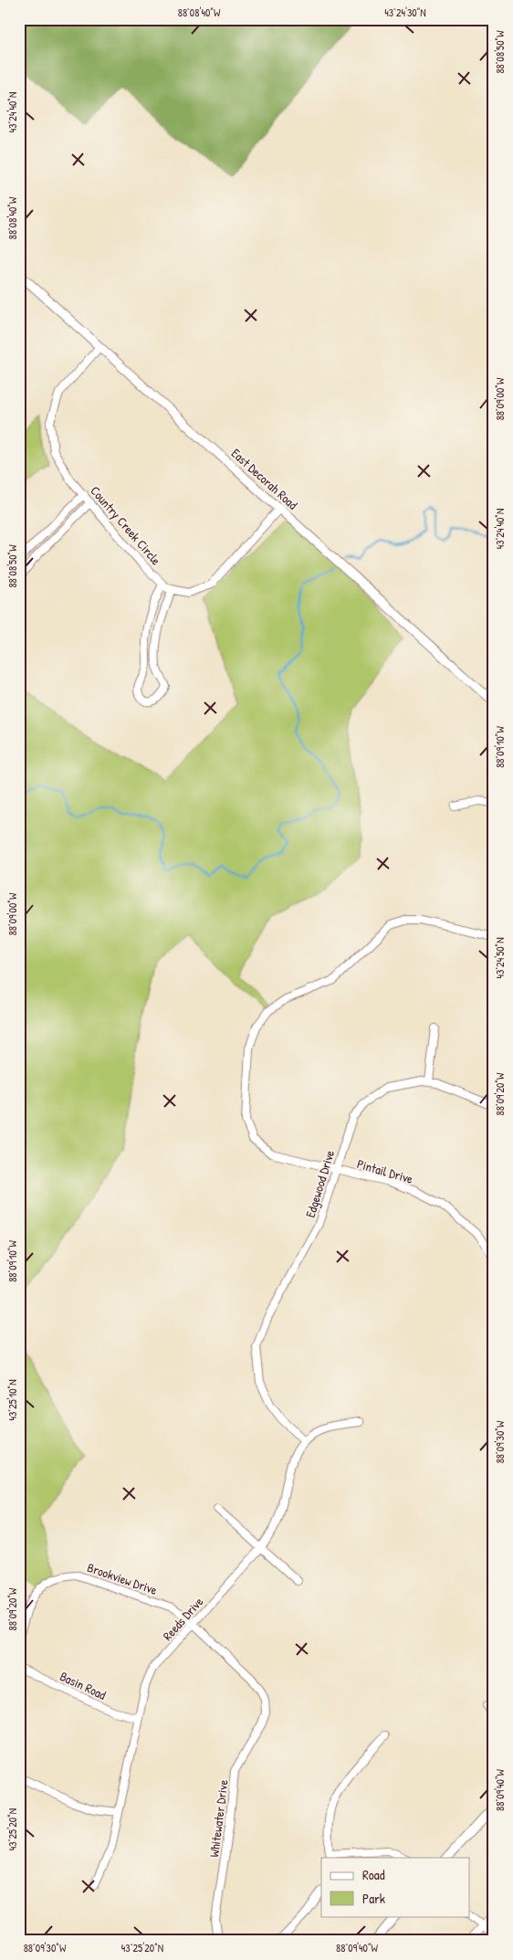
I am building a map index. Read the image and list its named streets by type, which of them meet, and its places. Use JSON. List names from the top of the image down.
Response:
{
  "streets": {
    "street": [
      "East Decorah Road",
      "Country Creek Circle",
      "Pintail Drive",
      "Edgewood Drive",
      "Brookview Drive",
      "Reeds Drive",
      "Basin Road",
      "Whitewater Drive"
    ]
  },
  "crossings": [
    ["East Decorah Road", "Country Creek Circle"],
    ["Pintail Drive", "Edgewood Drive"],
    ["Edgewood Drive", "Reeds Drive"],
    ["Brookview Drive", "Reeds Drive"],
    ["Brookview Drive", "Whitewater Drive"],
    ["Reeds Drive", "Basin Road"],
    ["Reeds Drive", "Whitewater Drive"]
  ],
  "legend": ["Road", "Park"],
  "coordinates": [
    "88°08'40\"W",
    "43°24'30\"N",
    "88°08'50\"W",
    "43°24'40\"N",
    "88°09'00\"W",
    "88°09'10\"W",
    "43°24'50\"N",
    "88°09'20\"W",
    "43°25'10\"N",
    "88°09'30\"W",
    "88°09'40\"W",
    "43°25'20\"N"
  ]
}
